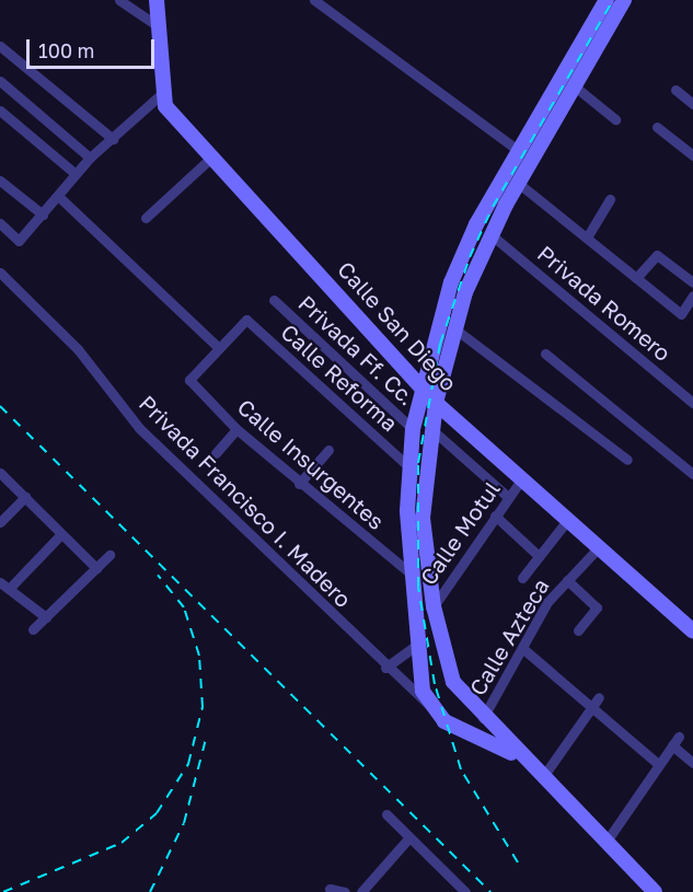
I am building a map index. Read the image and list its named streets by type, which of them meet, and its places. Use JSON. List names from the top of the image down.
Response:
{
  "streets": {
    "street": [
      "Privada Romero",
      "Calle San Diego",
      "Privada Ff. Cc.",
      "Calle Reforma",
      "Calle Insurgentes",
      "Privada Francisco I. Madero",
      "Calle Motul",
      "Calle Azteca"
    ]
  },
  "crossings": [
    ["Calle San Diego", "Calle Motul"],
    ["Calle San Diego", "Calle Azteca"],
    ["Calle Reforma", "Calle Insurgentes"],
    ["Calle Insurgentes", "Privada Francisco I. Madero"]
  ],
  "scale_bar": "100 m"
}
